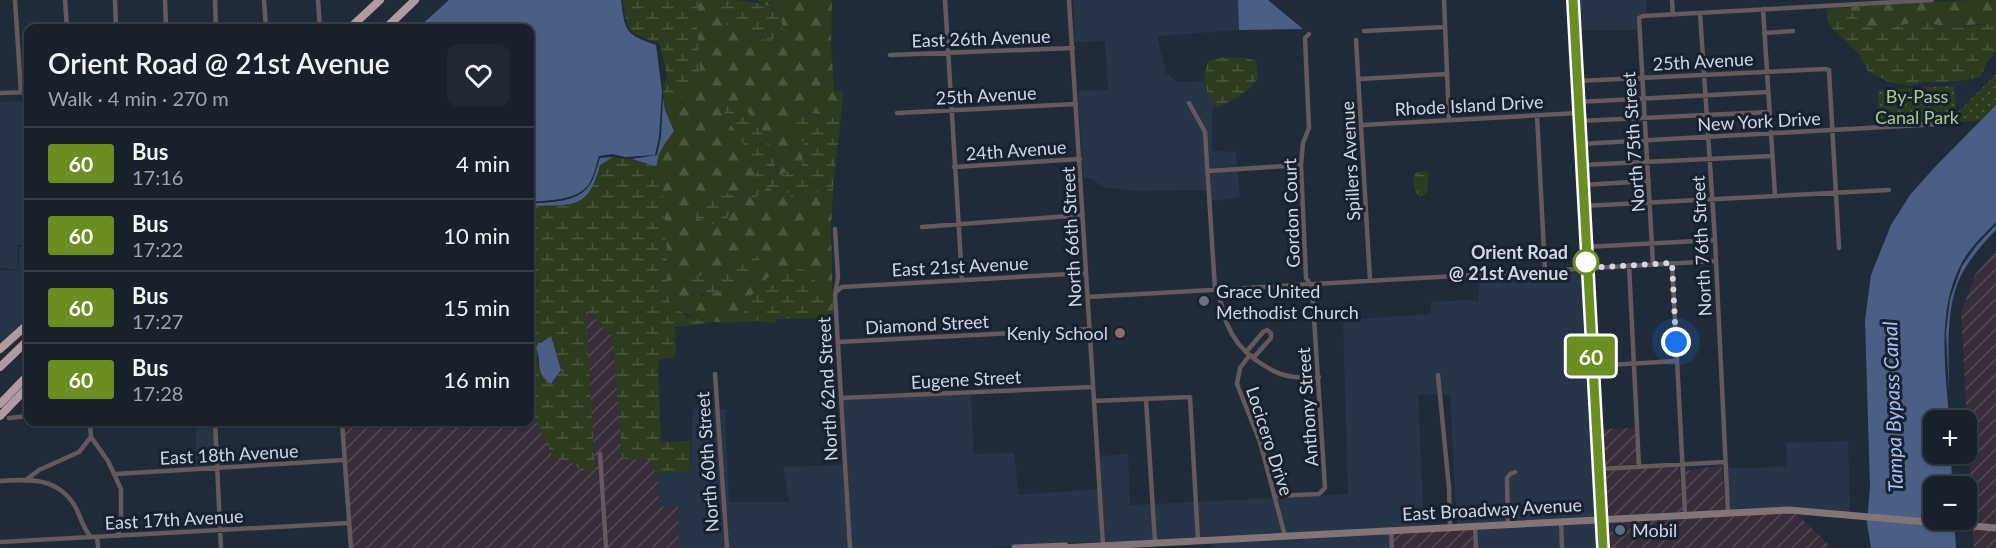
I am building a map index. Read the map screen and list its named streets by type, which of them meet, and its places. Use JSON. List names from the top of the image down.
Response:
{
  "streets": {
    "main road": ["East Broadway Avenue"],
    "street": [
      "East 26th Avenue",
      "25th Avenue",
      "Rhode Island Drive",
      "New York Drive",
      "North 75th Street",
      "24th Avenue",
      "Spillers Avenue",
      "Gordon Court",
      "North 66th Street",
      "North 76th Street",
      "East 21st Avenue",
      "Diamond Street",
      "Eugene Street",
      "North 62nd Street",
      "Anthony Street",
      "Locicero Drive",
      "East 18th Avenue",
      "North 60th Street",
      "East 17th Avenue"
    ]
  },
  "crossings": [
    ["East 26th Avenue", "North 66th Street"],
    ["25th Avenue", "New York Drive"],
    ["25th Avenue", "North 75th Street"],
    ["25th Avenue", "North 66th Street"],
    ["25th Avenue", "North 76th Street"],
    ["Rhode Island Drive", "North 75th Street"],
    ["Rhode Island Drive", "Spillers Avenue"],
    ["Rhode Island Drive", "North 76th Street"],
    ["New York Drive", "North 75th Street"],
    ["New York Drive", "North 76th Street"],
    ["24th Avenue", "North 66th Street"],
    ["Gordon Court", "Anthony Street"],
    ["North 66th Street", "East 21st Avenue"],
    ["North 66th Street", "Diamond Street"],
    ["North 66th Street", "Eugene Street"],
    ["North 66th Street", "East Broadway Avenue"],
    ["North 76th Street", "East Broadway Avenue"],
    ["East 21st Avenue", "North 62nd Street"],
    ["Diamond Street", "North 62nd Street"],
    ["Eugene Street", "North 62nd Street"],
    ["Anthony Street", "Locicero Drive"],
    ["Locicero Drive", "East Broadway Avenue"]
  ],
  "water": ["Tampa Bypass Canal"],
  "parks": ["By-Pass Canal Park"],
  "places": [
    "Orient Road @ 21st Avenue",
    "Grace United Methodist Church",
    "Kenly School",
    "Mobil"
  ],
  "lines": ["bus line 60"],
  "page": {
    "on_map": "60",
    "heading": ["Orient Road @ 21st Avenue", "Walk · 4 min · 270 m"],
    "list": [
      {
        "mark": "60",
        "name": "Bus",
        "note": "17:16",
        "value": "4 min"
      },
      {
        "mark": "60",
        "name": "Bus",
        "note": "17:22",
        "value": "10 min"
      },
      {
        "mark": "60",
        "name": "Bus",
        "note": "17:27",
        "value": "15 min"
      },
      {
        "mark": "60",
        "name": "Bus",
        "note": "17:28",
        "value": "16 min"
      }
    ],
    "map_buttons": ["+", "−"]
  }
}
